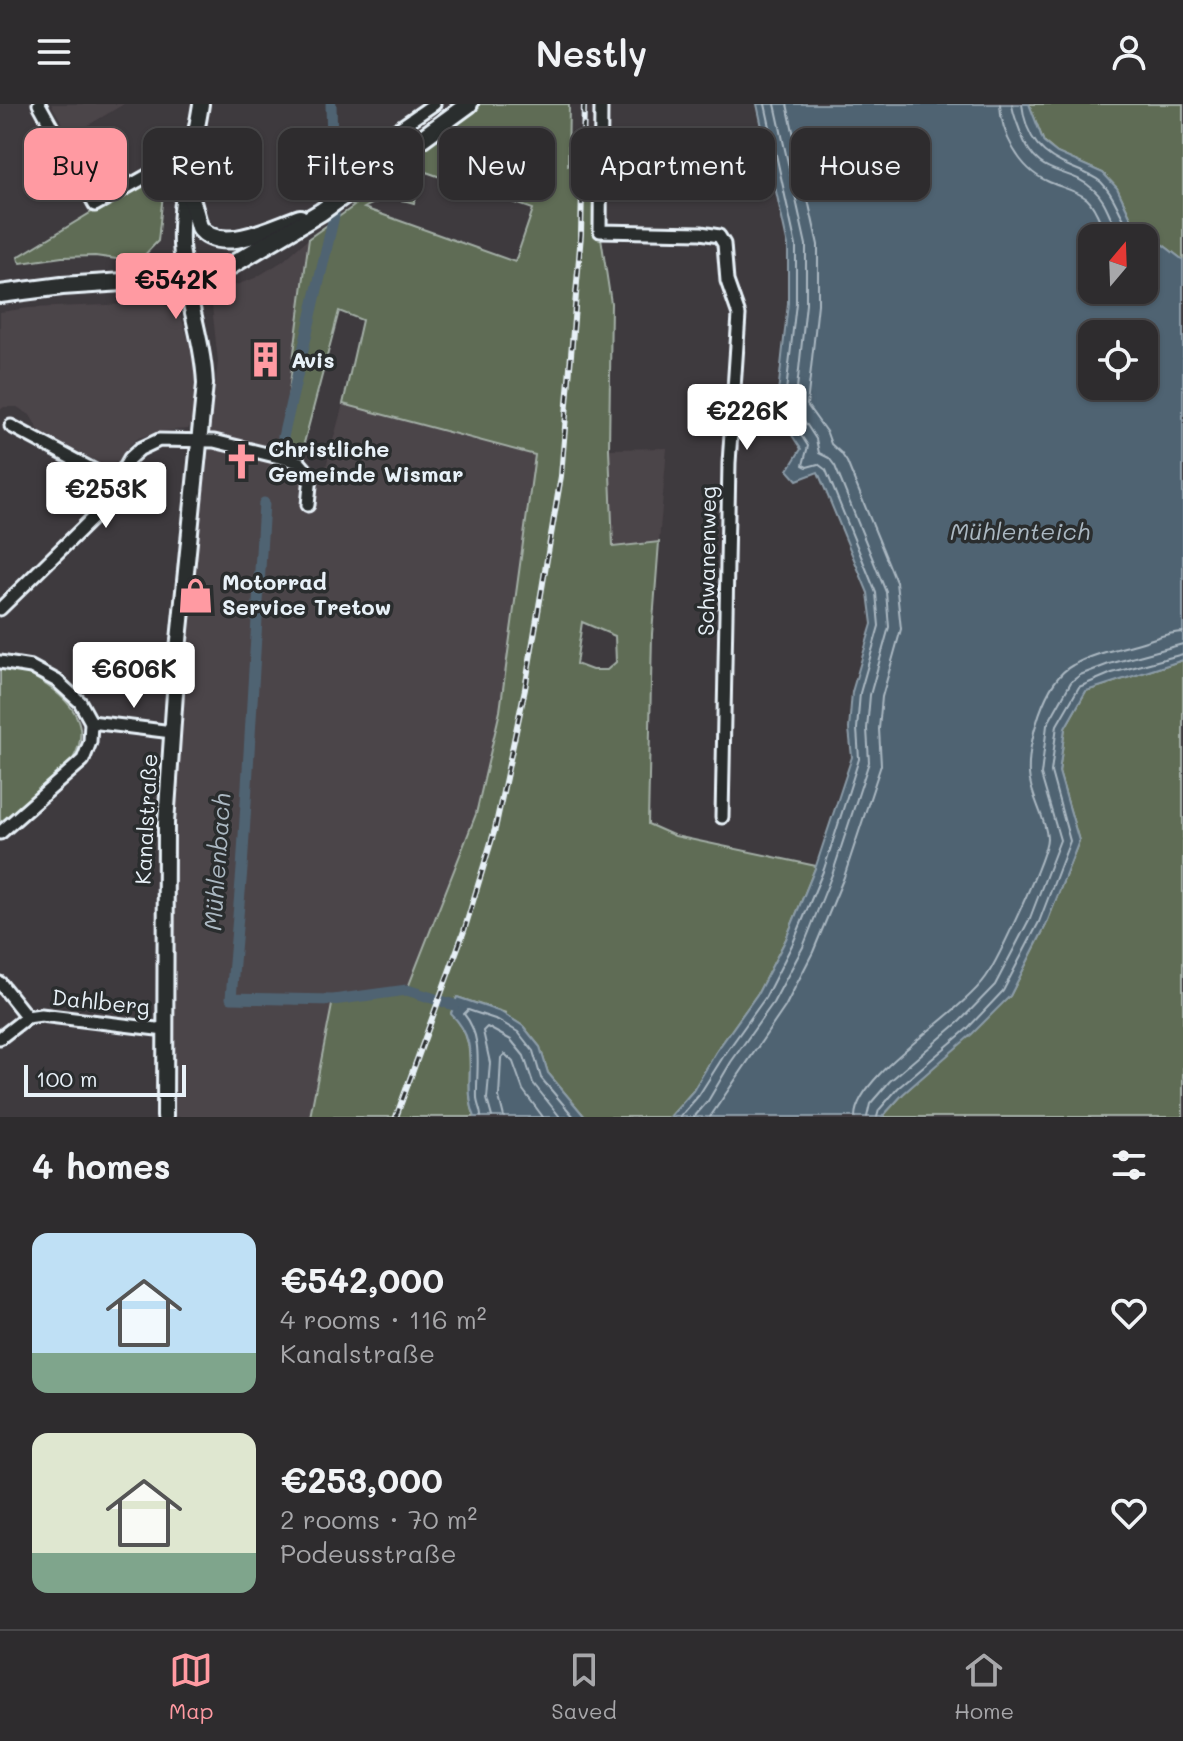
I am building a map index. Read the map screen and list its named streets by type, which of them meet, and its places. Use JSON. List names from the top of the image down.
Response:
{
  "streets": {
    "street": ["Schwanenweg", "Kanalstraße", "Dahlberg"]
  },
  "crossings": [
    ["Kanalstraße", "Dahlberg"]
  ],
  "water": ["Mühlenteich", "Mühlenbach"],
  "places": {
    "building": ["Avis"],
    "church": ["Christliche Gemeinde Wismar"],
    "shop": ["Motorrad Service Tretow"]
  },
  "scale_bar": "100 m",
  "north": "top",
  "page": {
    "header": "Nestly",
    "chip": [
      "Buy",
      "Rent",
      "Filters",
      "New",
      "Apartment",
      "House"
    ],
    "price": [
      "€542K",
      "€226K",
      "€253K",
      "€606K"
    ],
    "scale": "100 m",
    "heading": "4 homes",
    "list": [
      {
        "name": "€542,000",
        "note": "4 rooms · 116 m² · Kanalstraße"
      },
      {
        "name": "€253,000",
        "note": "2 rooms · 70 m² · Podeusstraße"
      }
    ],
    "tabs": ["Map", "Saved", "Home"]
  }
}
